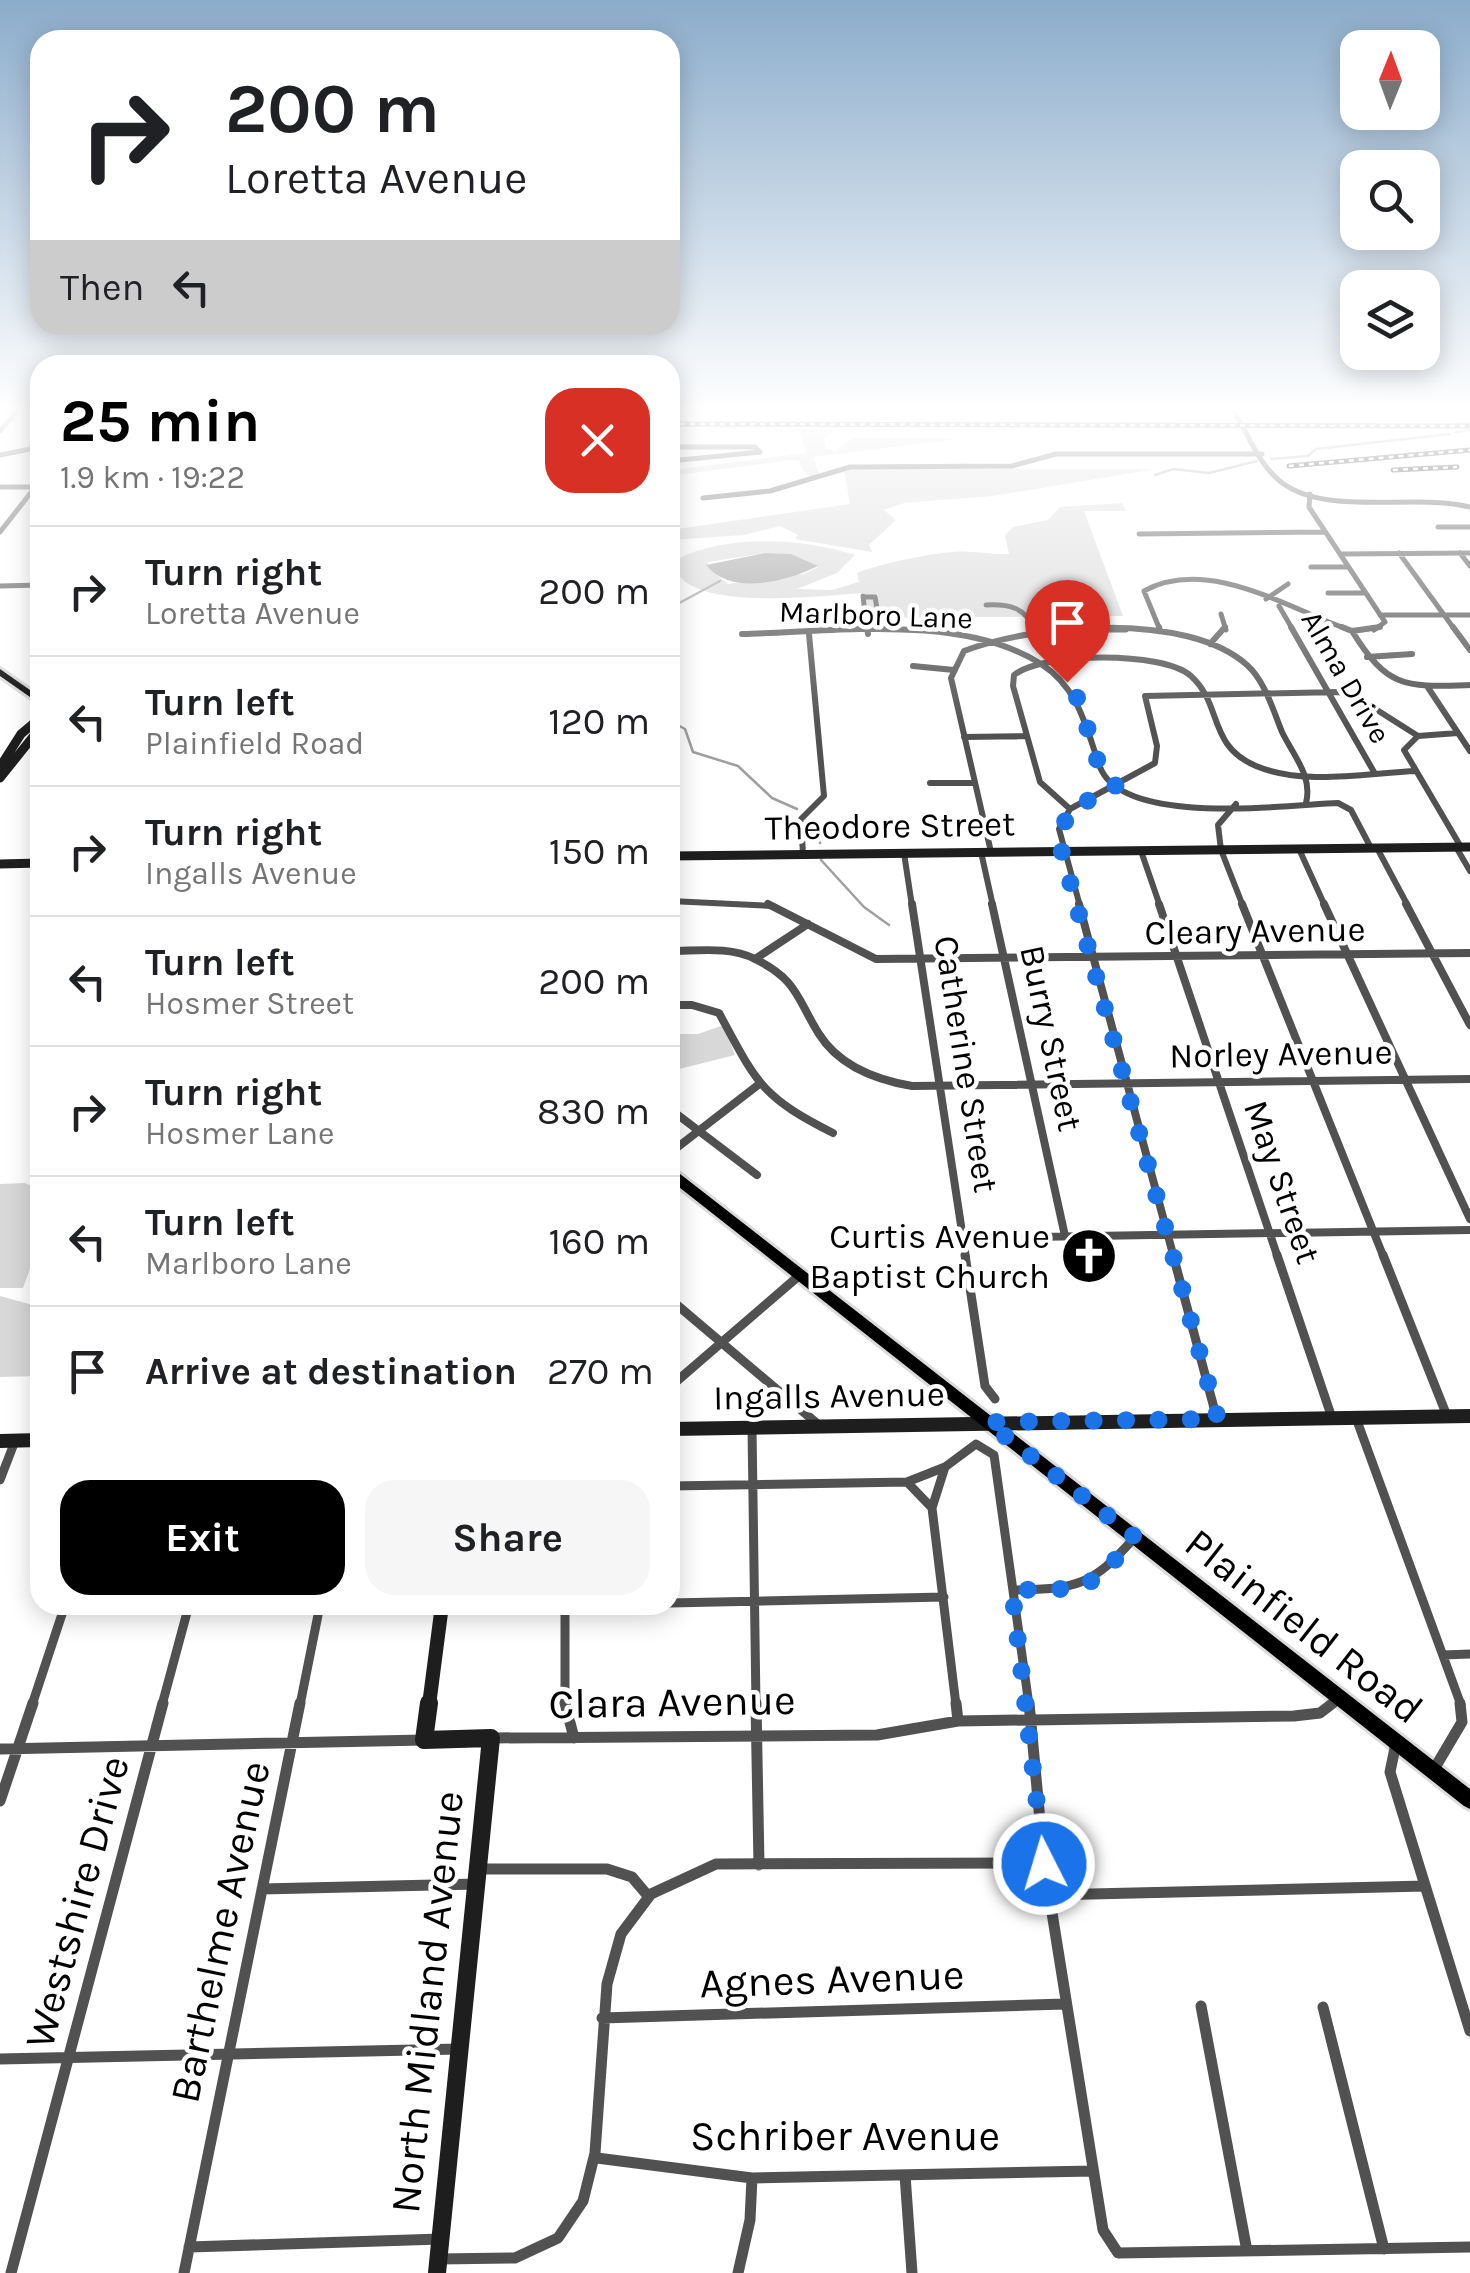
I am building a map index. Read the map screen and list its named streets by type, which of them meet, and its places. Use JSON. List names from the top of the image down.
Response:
{
  "streets": {
    "main road": [
      "Theodore Street",
      "Ingalls Avenue",
      "Plainfield Road",
      "Clara Avenue",
      "North Midland Avenue"
    ],
    "street": [
      "Marlboro Lane",
      "Alma Drive",
      "Cleary Avenue",
      "Burry Street",
      "Norley Avenue",
      "Catherine Street",
      "May Street",
      "Westshire Drive",
      "Barthelme Avenue",
      "Agnes Avenue",
      "Schriber Avenue"
    ]
  },
  "crossings": [
    ["Theodore Street", "Burry Street"],
    ["Theodore Street", "Catherine Street"],
    ["Theodore Street", "May Street"],
    ["Cleary Avenue", "Burry Street"],
    ["Cleary Avenue", "Catherine Street"],
    ["Cleary Avenue", "May Street"],
    ["Burry Street", "Norley Avenue"],
    ["Norley Avenue", "Catherine Street"],
    ["Norley Avenue", "May Street"],
    ["May Street", "Ingalls Avenue"],
    ["Ingalls Avenue", "Plainfield Road"],
    ["Plainfield Road", "Clara Avenue"],
    ["Clara Avenue", "Westshire Drive"],
    ["Clara Avenue", "Barthelme Avenue"],
    ["Clara Avenue", "North Midland Avenue"]
  ],
  "places": {
    "church": ["Curtis Avenue Baptist Church"]
  },
  "north": "top",
  "page": {
    "turn": ["200 m", "Loretta Avenue"],
    "then": "Then",
    "heading": ["25 min", "1.9 km · 19:22"],
    "list": [
      {
        "name": "Turn right",
        "note": "Loretta Avenue",
        "value": "200 m"
      },
      {
        "name": "Turn left",
        "note": "Plainfield Road",
        "value": "120 m"
      },
      {
        "name": "Turn right",
        "note": "Ingalls Avenue",
        "value": "150 m"
      },
      {
        "name": "Turn left",
        "note": "Hosmer Street",
        "value": "200 m"
      },
      {
        "name": "Turn right",
        "note": "Hosmer Lane",
        "value": "830 m"
      },
      {
        "name": "Turn left",
        "note": "Marlboro Lane",
        "value": "160 m"
      },
      {
        "name": "Arrive at destination",
        "value": "270 m"
      }
    ],
    "buttons": ["Exit", "Share"]
  }
}
